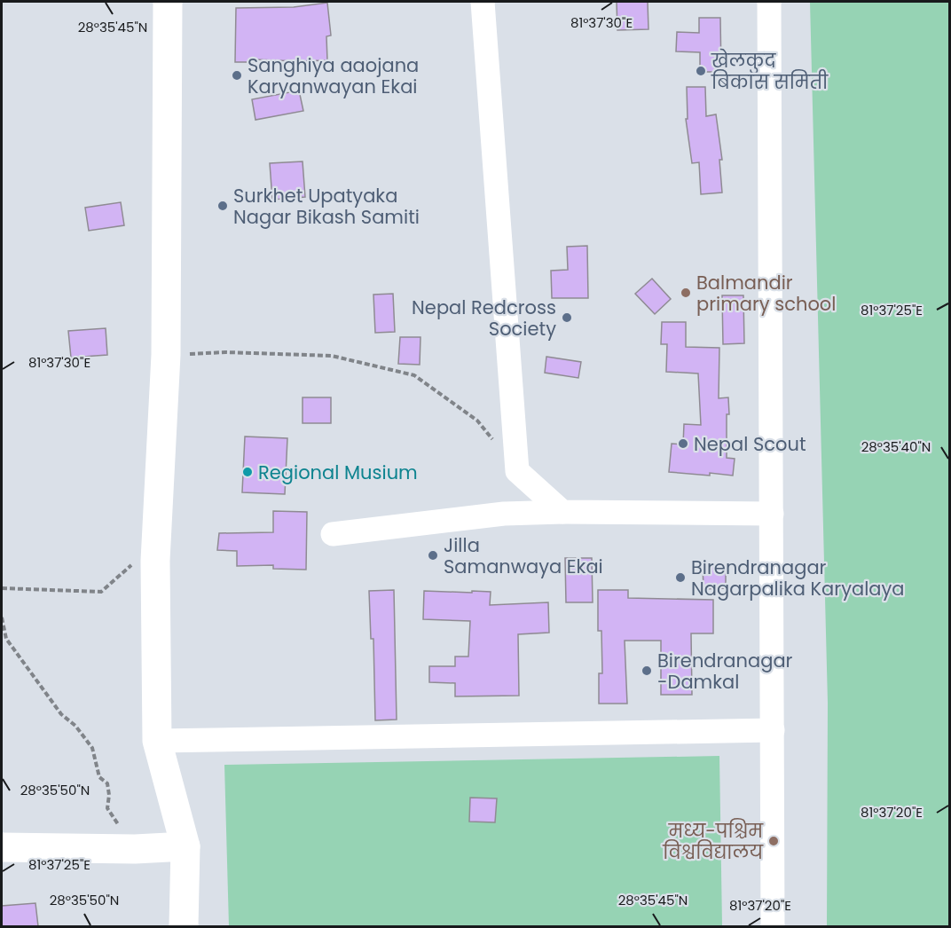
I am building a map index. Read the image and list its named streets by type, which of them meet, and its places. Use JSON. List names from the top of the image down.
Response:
{
  "places": [
    "खेलकुद बिकास समिती",
    "Sanghiya aaojana Karyanwayan Ekai",
    "Surkhet Upatyaka Nagar Bikash Samiti",
    "Balmandir primary school",
    "Nepal Redcross Society",
    "Nepal Scout",
    "Regional Musium",
    "Jilla Samanwaya Ekai",
    "Birendranagar Nagarpalika Karyalaya",
    "Birendranagar -Damkal",
    "मध्य-पश्चिम विश्वविद्यालय"
  ],
  "coordinates": [
    "81°37'30\"E",
    "28°35'45\"N",
    "81°37'25\"E",
    "28°35'40\"N",
    "28°35'50\"N",
    "81°37'20\"E"
  ]
}
